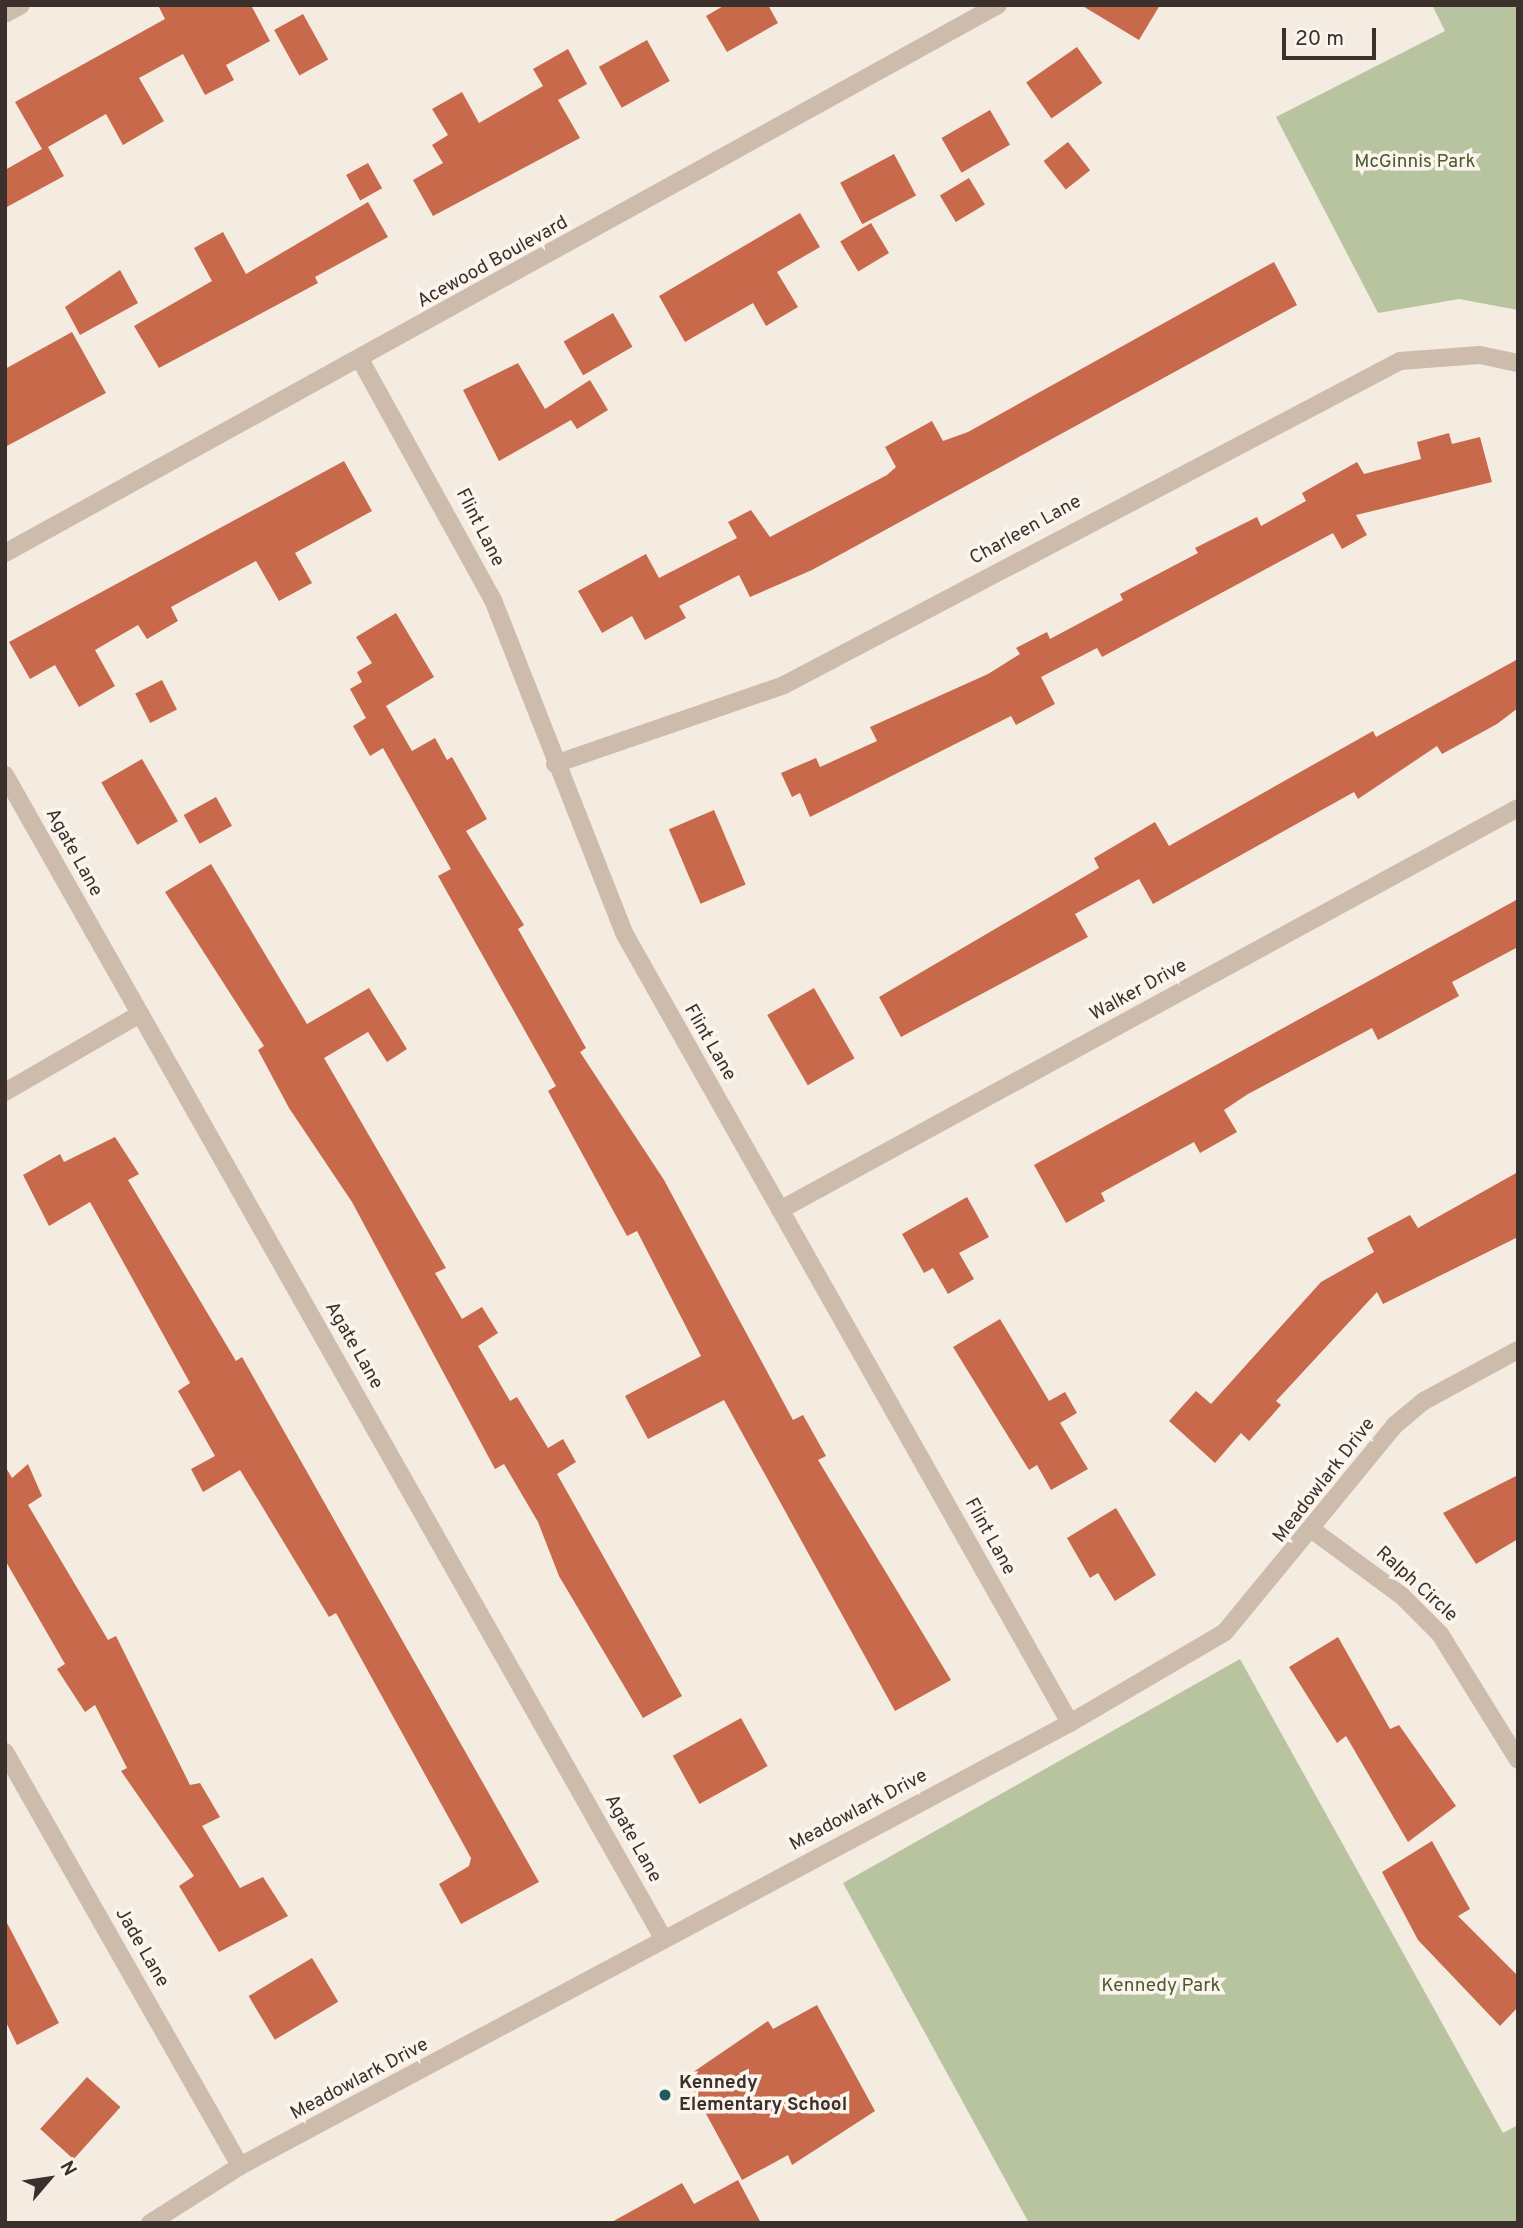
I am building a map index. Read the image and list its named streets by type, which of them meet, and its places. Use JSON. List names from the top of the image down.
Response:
{
  "streets": {
    "street": [
      "Acewood Boulevard",
      "Flint Lane",
      "Charleen Lane",
      "Agate Lane",
      "Walker Drive",
      "Meadowlark Drive",
      "Ralph Circle",
      "Jade Lane"
    ]
  },
  "crossings": [
    ["Acewood Boulevard", "Flint Lane"],
    ["Flint Lane", "Charleen Lane"],
    ["Flint Lane", "Walker Drive"],
    ["Flint Lane", "Meadowlark Drive"],
    ["Agate Lane", "Meadowlark Drive"],
    ["Meadowlark Drive", "Ralph Circle"],
    ["Meadowlark Drive", "Jade Lane"]
  ],
  "parks": ["McGinnis Park", "Kennedy Park"],
  "places": ["Kennedy Elementary School"],
  "scale_bar": "20 m",
  "north": "top right"
}
